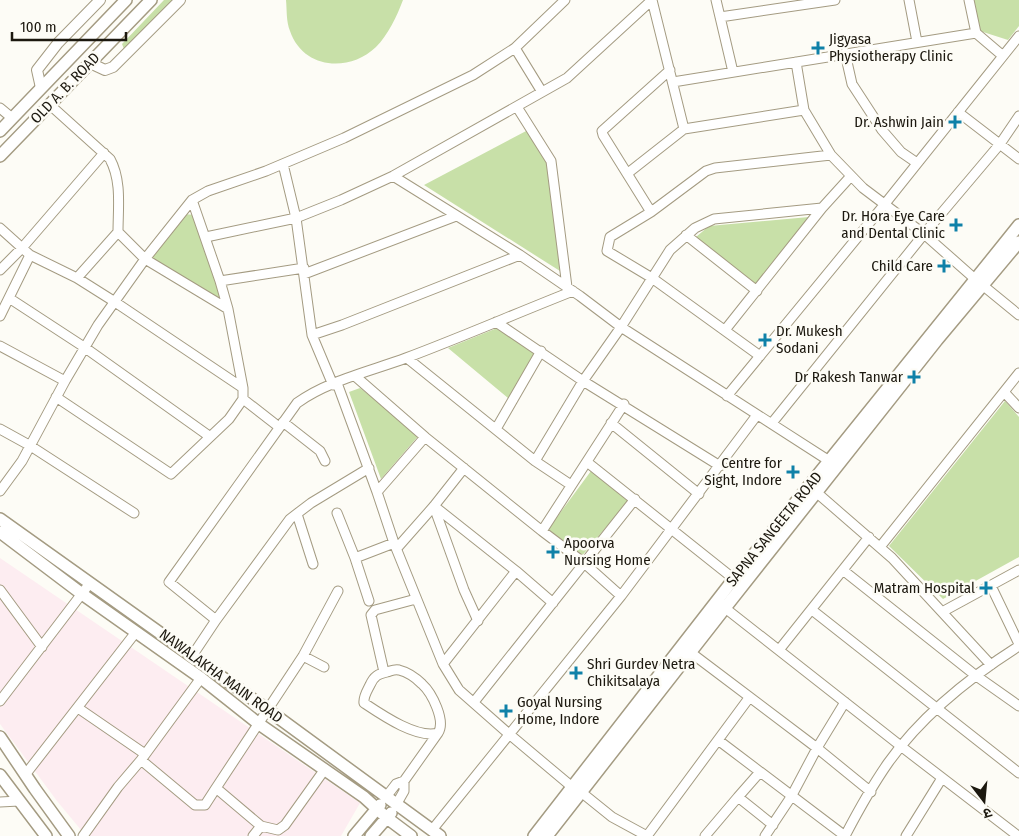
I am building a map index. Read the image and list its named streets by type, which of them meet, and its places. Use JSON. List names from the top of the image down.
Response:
{
  "streets": {
    "main road": ["OLD A. B. ROAD", "SAPNA SANGEETA ROAD", "NAWALAKHA MAIN ROAD"]
  },
  "places": {
    "health": [
      "Jigyasa Physiotherapy Clinic",
      "Dr. Ashwin Jain",
      "Dr. Hora Eye Care and Dental Clinic",
      "Child Care",
      "Dr. Mukesh Sodani",
      "Dr Rakesh Tanwar",
      "Centre for Sight, Indore",
      "Apoorva Nursing Home",
      "Matram Hospital",
      "Shri Gurdev Netra Chikitsalaya",
      "Goyal Nursing Home, Indore"
    ]
  },
  "scale_bar": "100 m",
  "north": "bottom"
}
